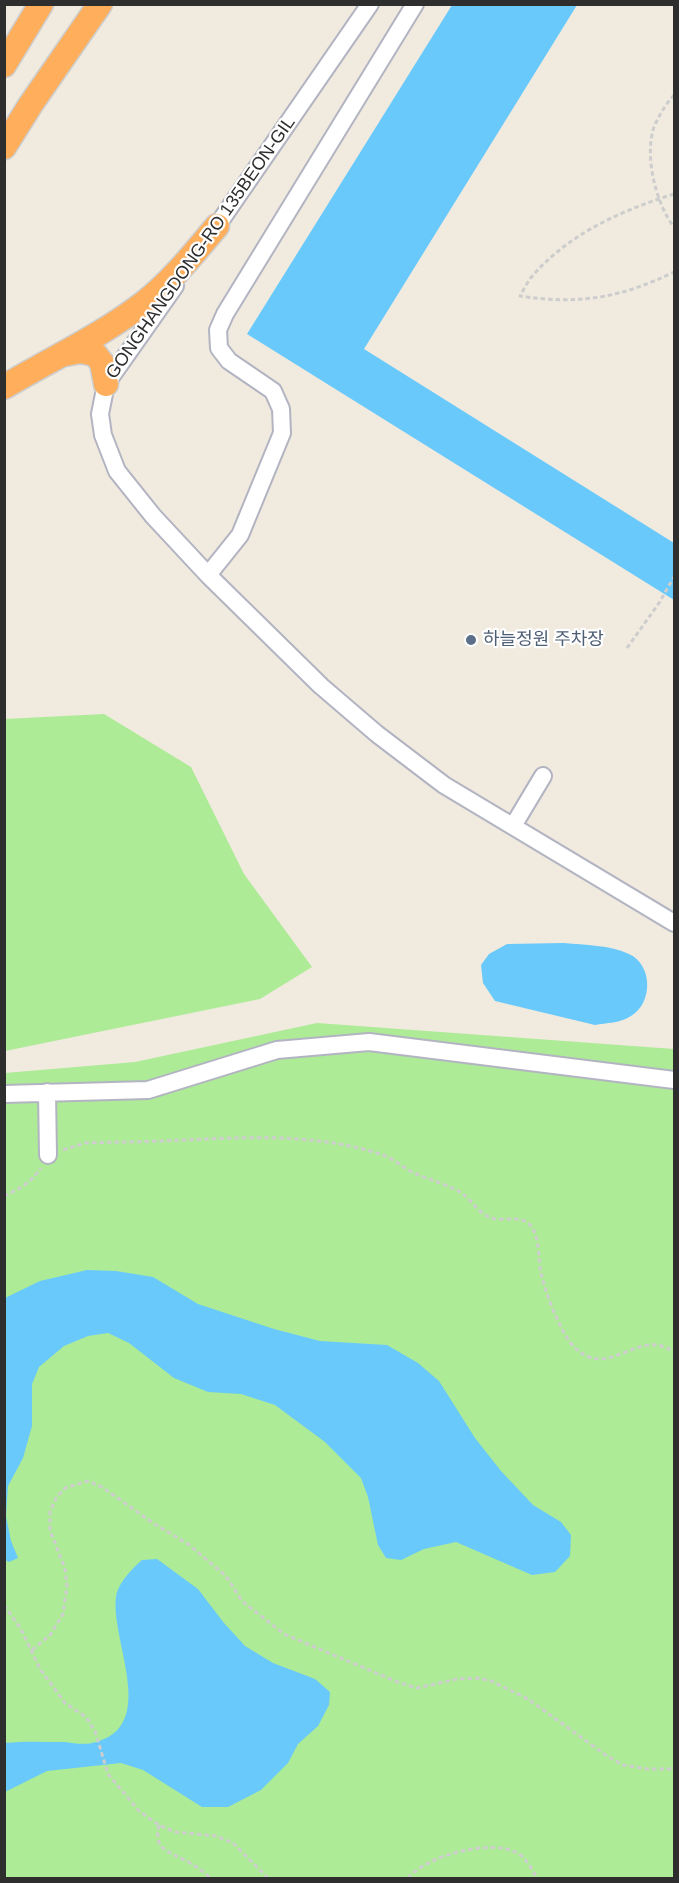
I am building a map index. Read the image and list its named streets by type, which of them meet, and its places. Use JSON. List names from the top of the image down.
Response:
{
  "streets": {
    "street": ["GONGHANGDONG-RO 135BEON-GIL"]
  },
  "places": ["하늘정원 주차장"]
}
